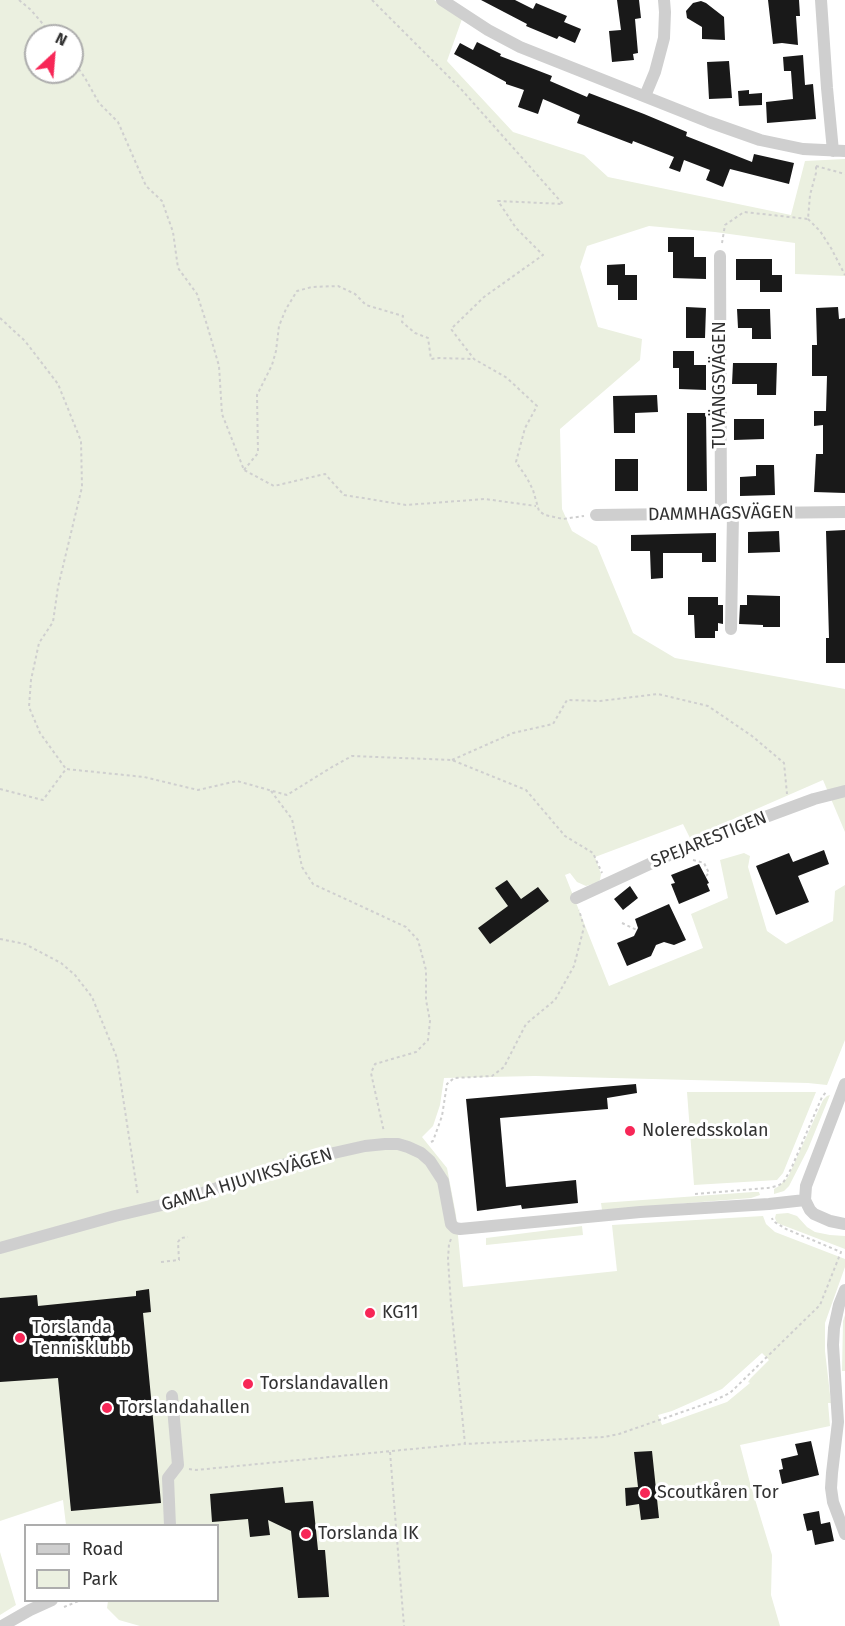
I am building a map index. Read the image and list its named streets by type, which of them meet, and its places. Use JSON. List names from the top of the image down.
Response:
{
  "streets": {
    "street": [
      "TUVÄNGSVÄGEN",
      "DAMMHAGSVÄGEN",
      "SPEJARESTIGEN",
      "GAMLA HJUVIKSVÄGEN"
    ]
  },
  "crossings": [
    ["TUVÄNGSVÄGEN", "DAMMHAGSVÄGEN"]
  ],
  "places": [
    "Noleredsskolan",
    "KG11",
    "Torslanda Tennisklubb",
    "Torslandavallen",
    "Torslandahallen",
    "Scoutkåren Tor",
    "Torslanda IK"
  ],
  "legend": ["Road", "Park"],
  "north": "top right"
}
